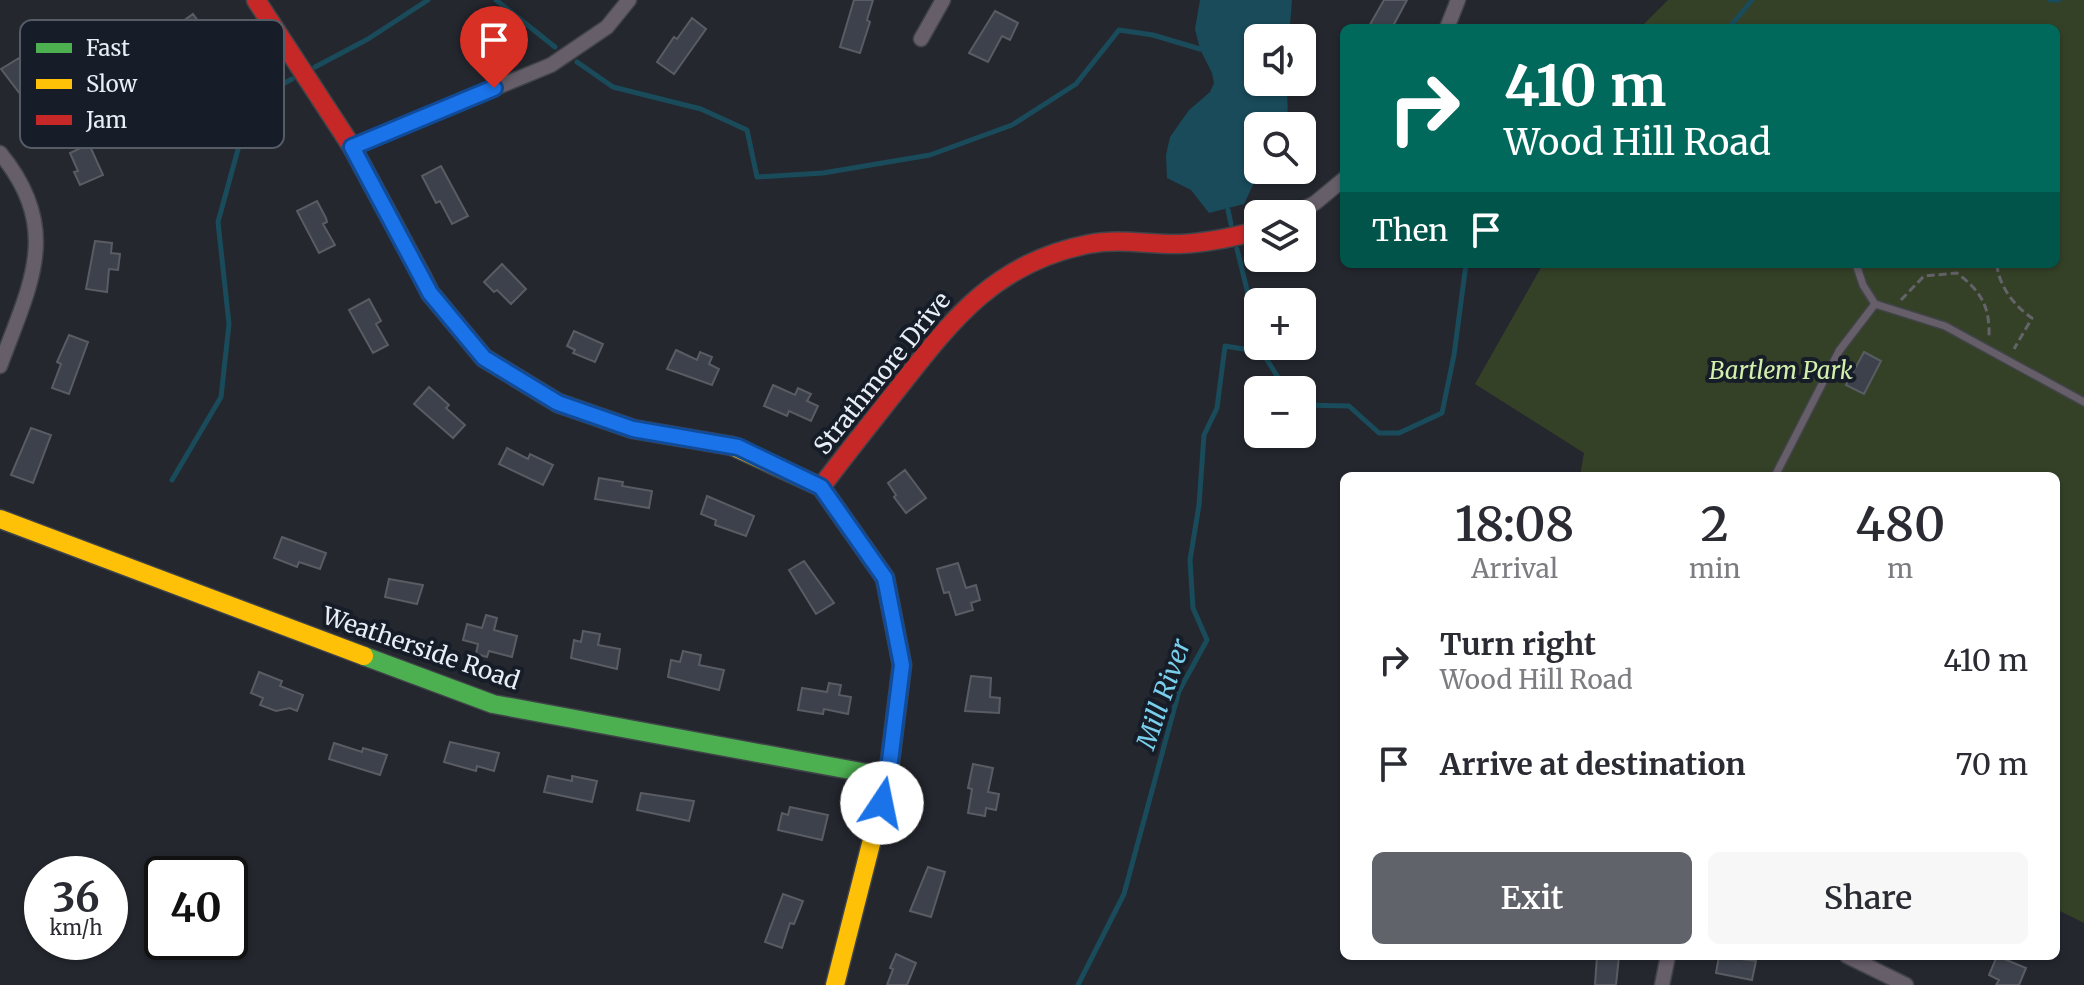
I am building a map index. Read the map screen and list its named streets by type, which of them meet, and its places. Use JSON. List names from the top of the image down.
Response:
{
  "streets": {
    "street": ["Strathmore Drive", "Weatherside Road"]
  },
  "water": ["Mill River"],
  "parks": ["Bartlem Park"],
  "legend": ["Fast", "Slow", "Jam"],
  "page": {
    "map_buttons": ["+", "−"],
    "turn": ["410 m", "Wood Hill Road"],
    "then": "Then",
    "eta": [
      "18:08",
      "Arrival",
      "2",
      "min",
      "480",
      "m"
    ],
    "list": [
      {
        "name": "Turn right",
        "note": "Wood Hill Road",
        "value": "410 m"
      },
      {
        "name": "Arrive at destination",
        "value": "70 m"
      }
    ],
    "buttons": ["Exit", "Share"],
    "speed": "36 km/h",
    "limit": "40"
  }
}
